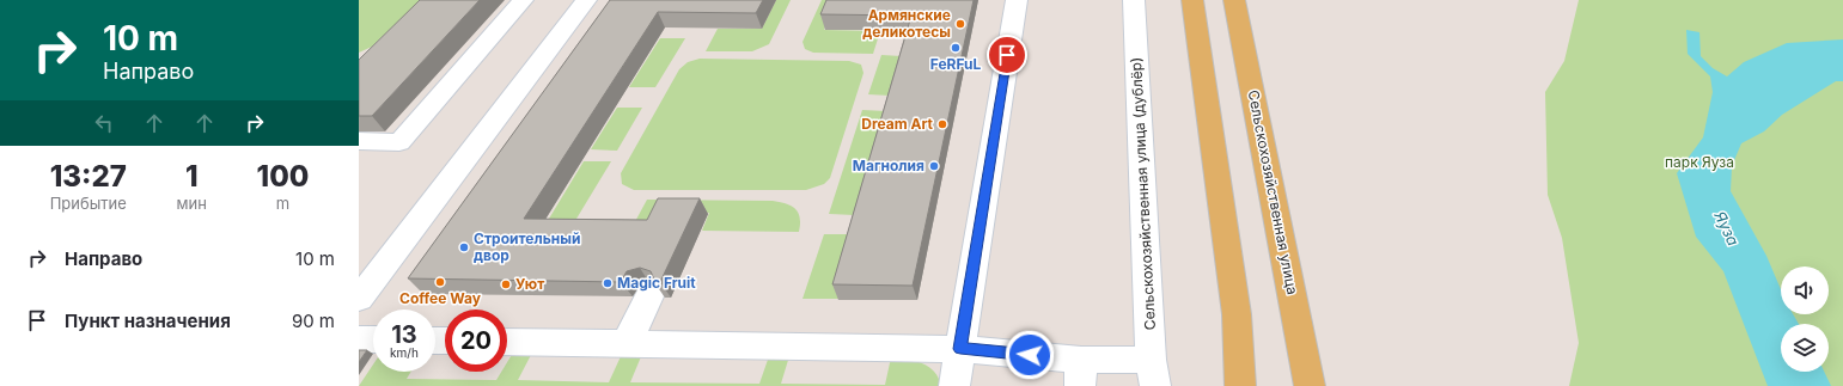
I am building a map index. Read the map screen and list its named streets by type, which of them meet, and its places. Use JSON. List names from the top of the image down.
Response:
{
  "streets": {
    "main road": ["Сельскохозяйственная улица"],
    "street": ["Сельскохозяйственная улица (дублёр)"]
  },
  "water": ["Яуза"],
  "parks": ["парк Яуза"],
  "places": [
    "Армянские деликотесы",
    "FeRFuL",
    "Dream Art",
    "Магнолия",
    "Строительный двор",
    "Coffee Way",
    "Magic Fruit",
    "Уют"
  ],
  "page": {
    "turn": ["10 m", "Направо"],
    "eta": [
      "13:27",
      "Прибытие",
      "1",
      "мин",
      "100",
      "m"
    ],
    "list": [
      {
        "name": "Направо",
        "value": "10 m"
      },
      {
        "name": "Пункт назначения",
        "value": "90 m"
      }
    ],
    "speed": "13 km/h",
    "limit": "20"
  }
}
